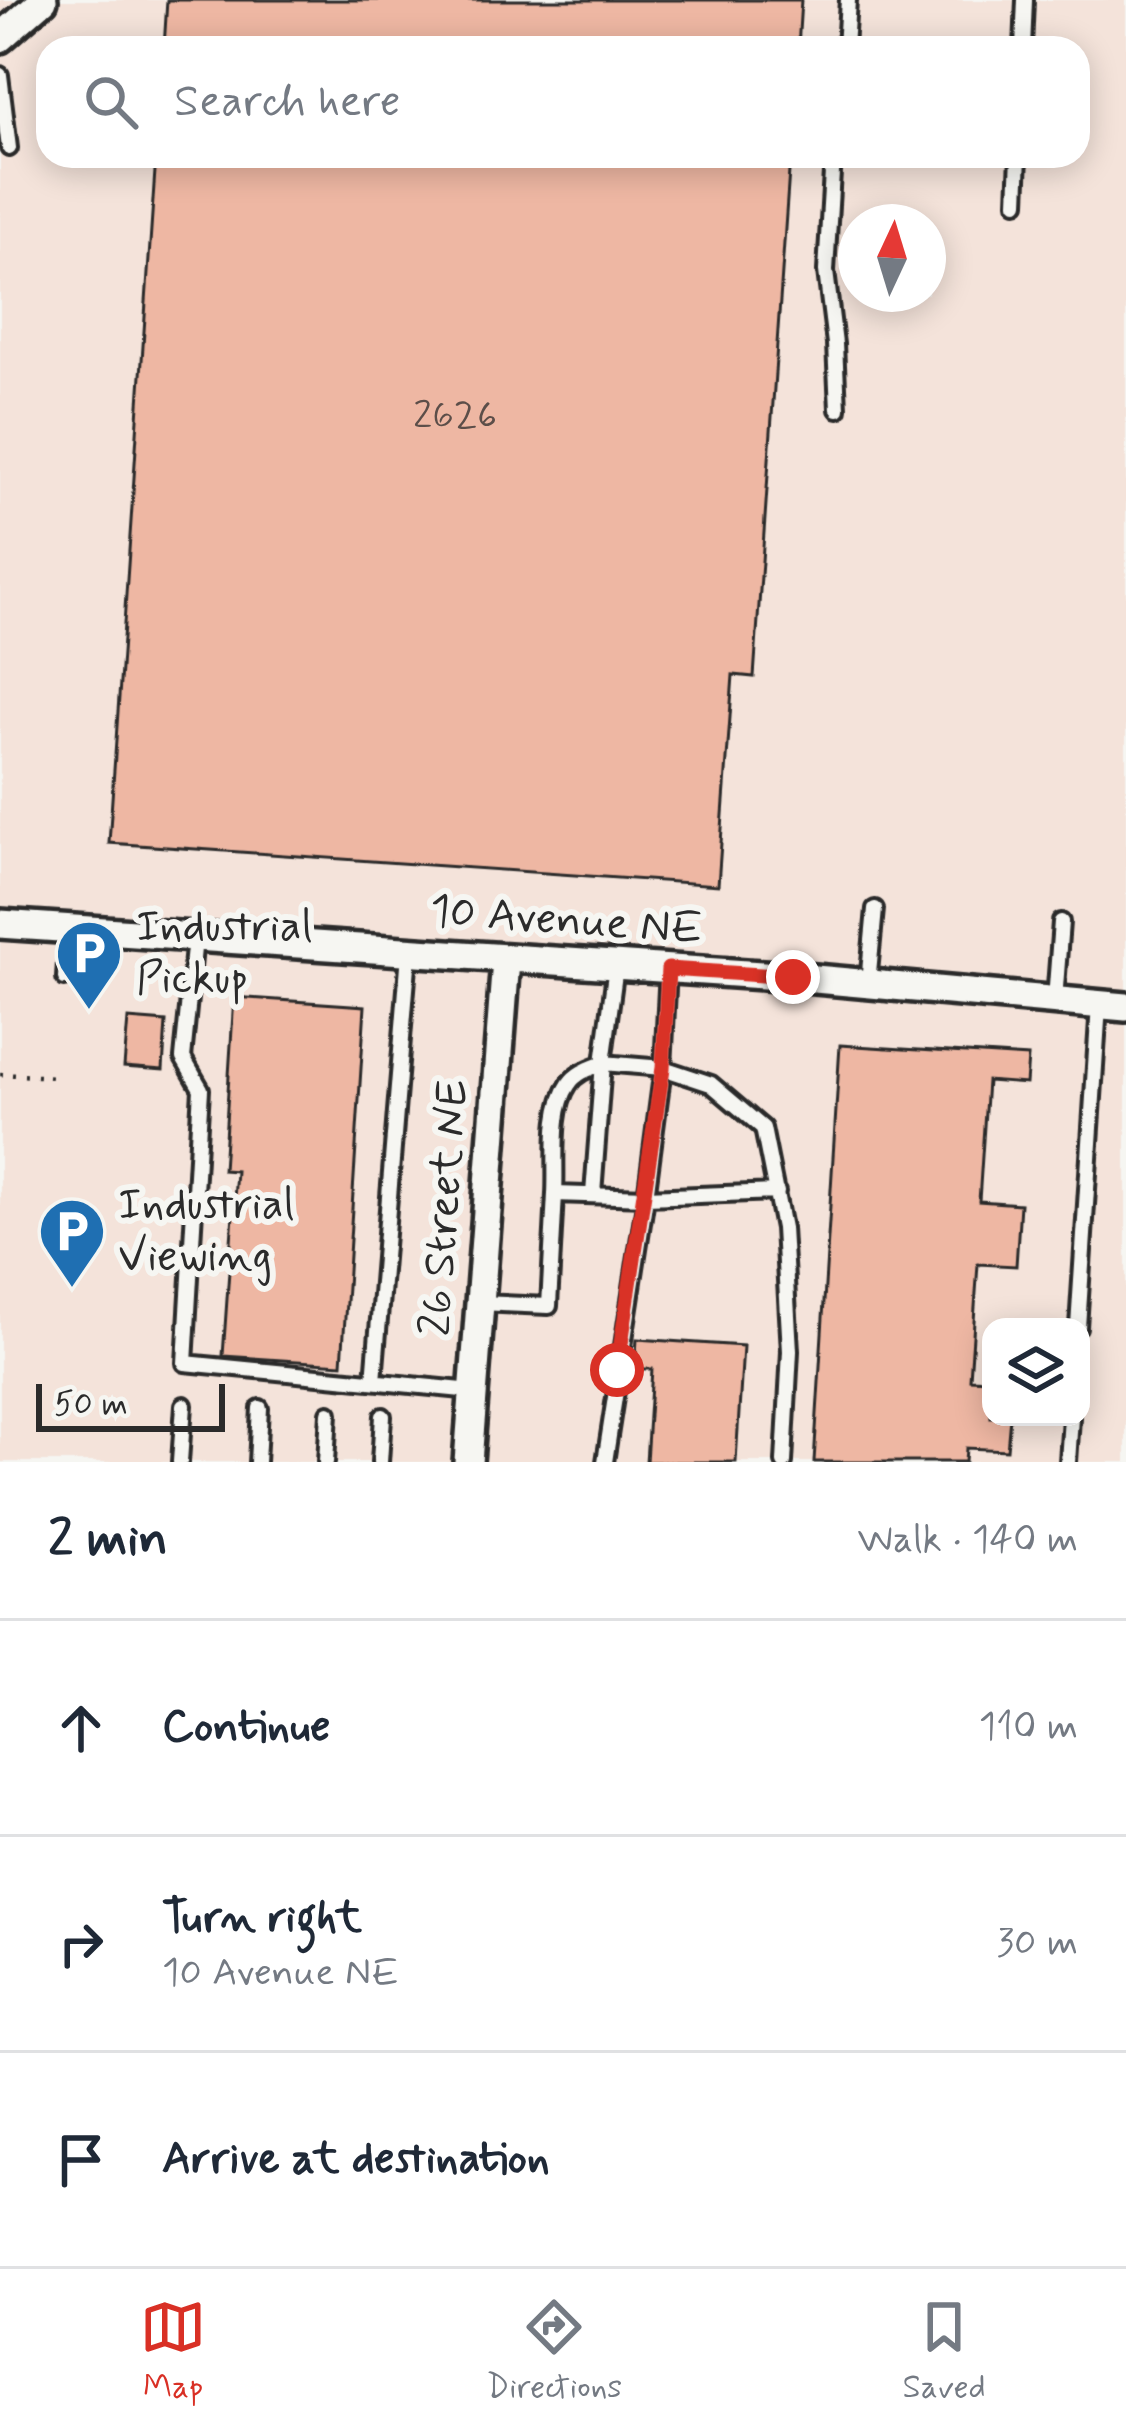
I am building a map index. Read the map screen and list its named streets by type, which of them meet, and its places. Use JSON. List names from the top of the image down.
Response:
{
  "streets": {
    "street": ["10 Avenue NE", "26 Street NE"]
  },
  "crossings": [
    ["10 Avenue NE", "26 Street NE"]
  ],
  "places": {
    "parking": ["Industrial Pickup", "Industrial Viewing"]
  },
  "house_numbers": ["2626"],
  "scale_bar": "50 m",
  "north": "top",
  "page": {
    "search": "Search here",
    "scale": "50 m",
    "heading": ["2 min", "Walk · 140 m"],
    "list": [
      ["Continue", "110 m"],
      ["Turn right", "10 Avenue NE", "30 m"],
      "Arrive at destination"
    ],
    "nav": ["Map", "Directions", "Saved"]
  }
}
